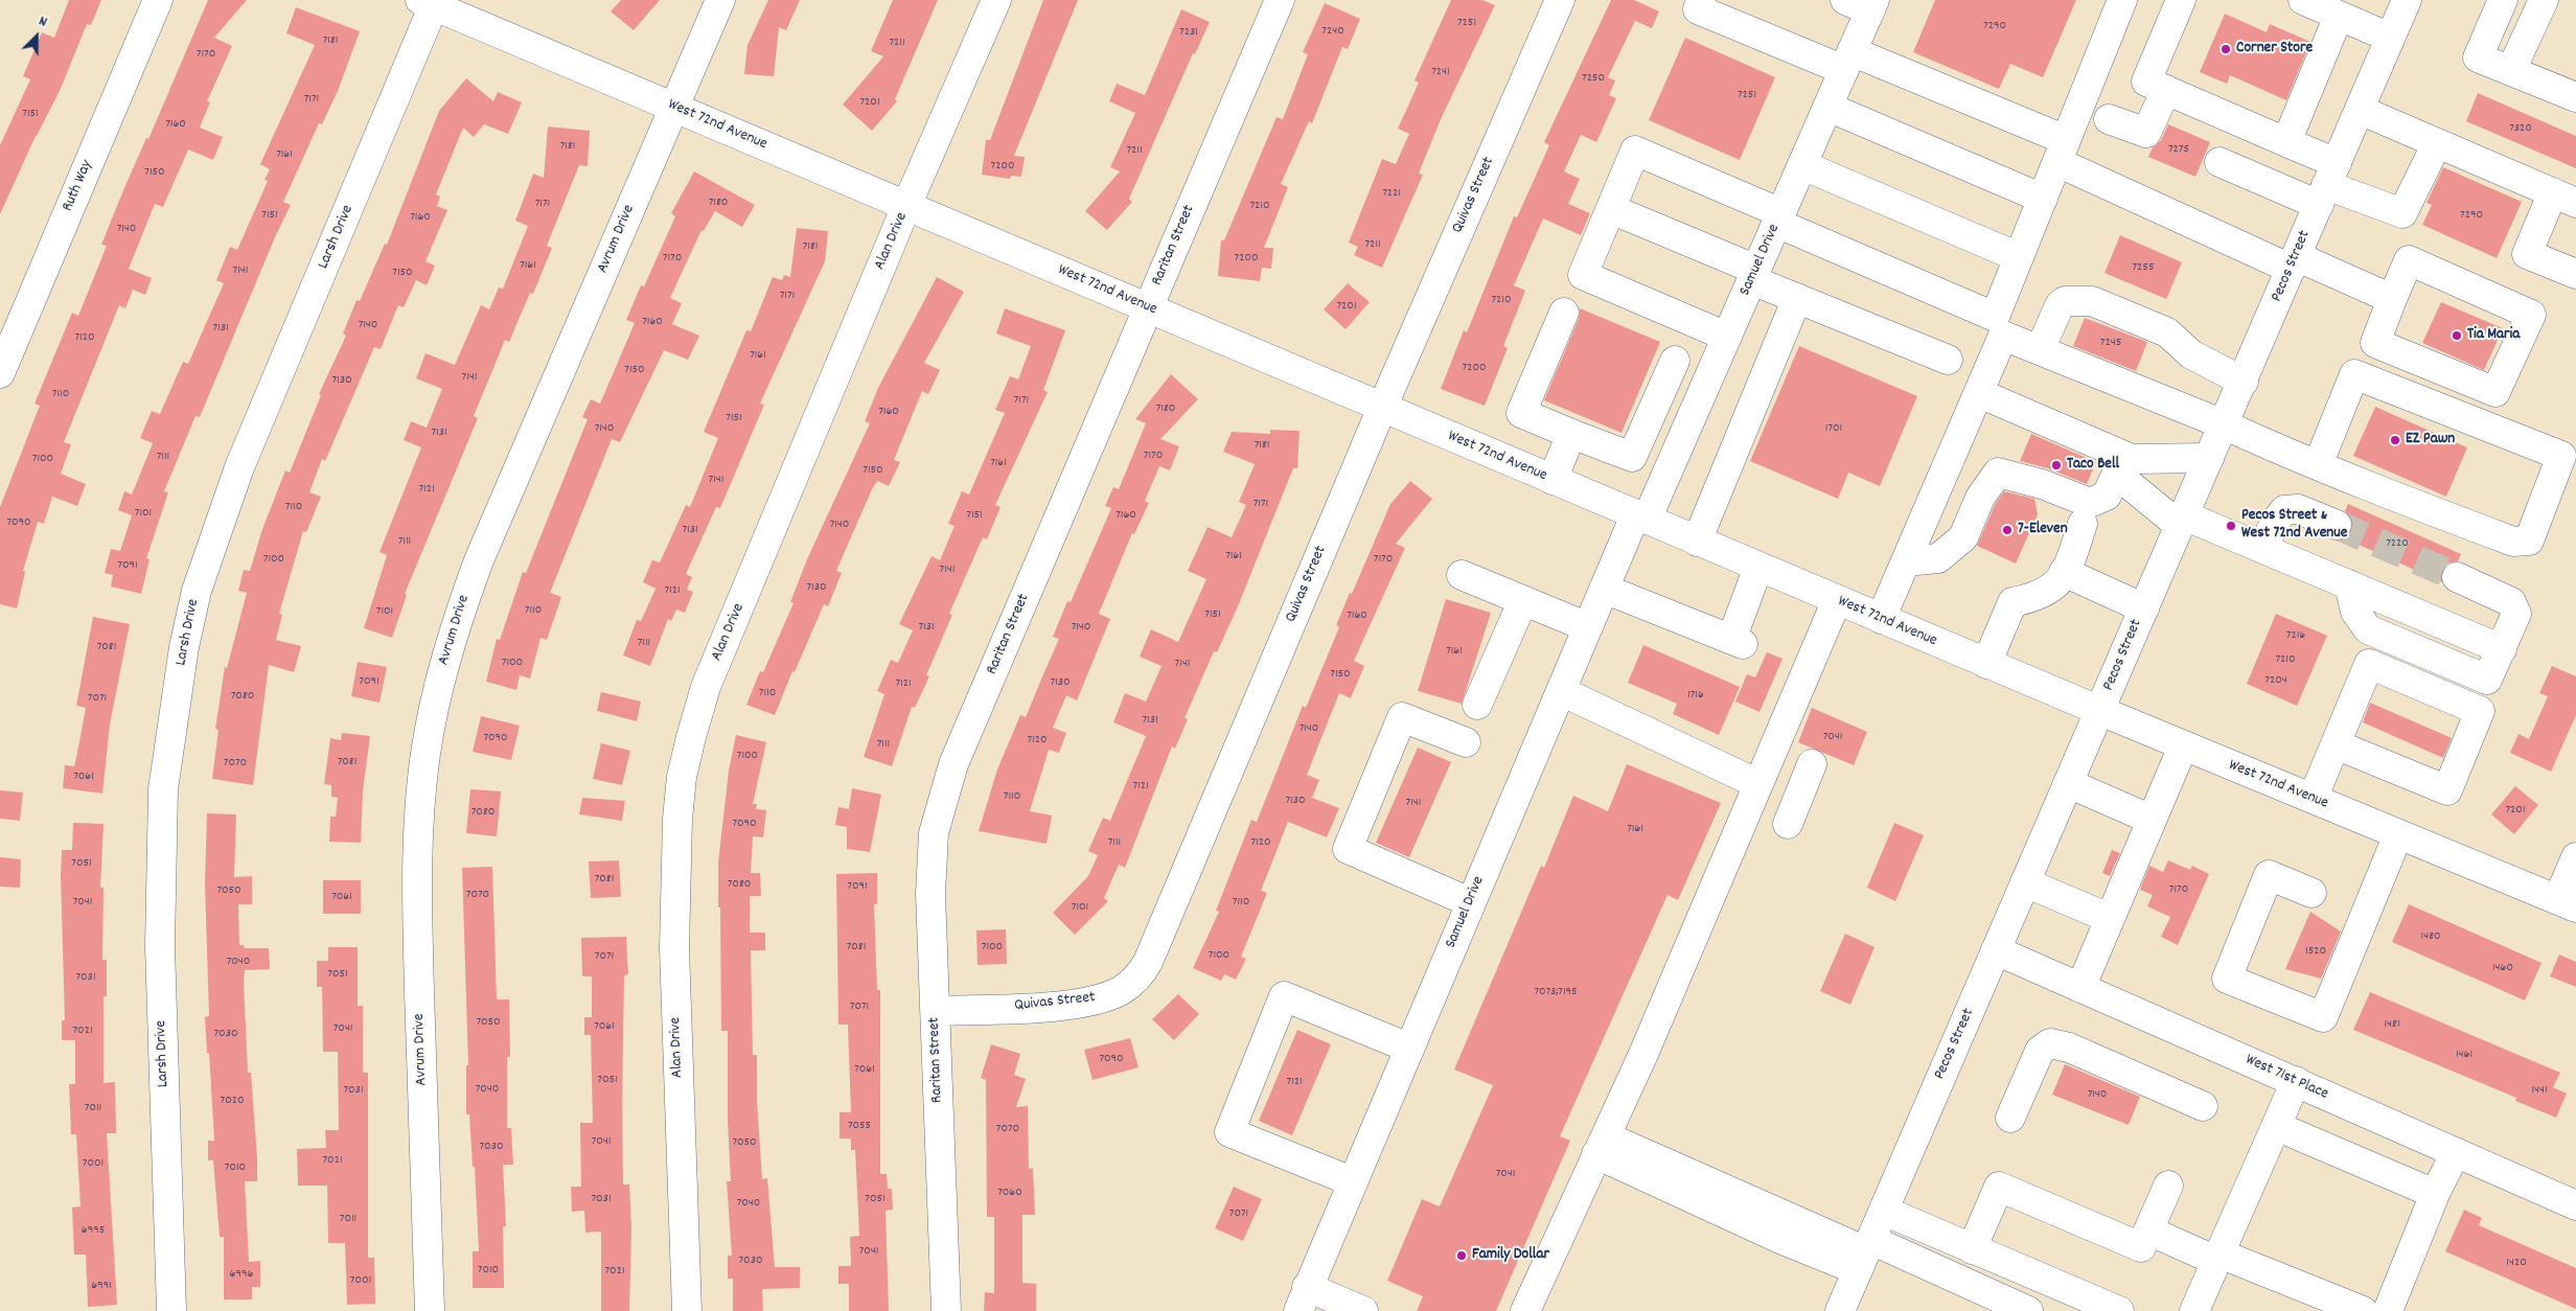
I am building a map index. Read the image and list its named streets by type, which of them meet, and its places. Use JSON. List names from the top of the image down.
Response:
{
  "streets": {
    "street": [
      "West 72nd Avenue",
      "Ruth Way",
      "Quivas Street",
      "Larsh Drive",
      "Avrum Drive",
      "Alan Drive",
      "Raritan Street",
      "Samuel Drive",
      "Pecos Street",
      "West 71st Place"
    ]
  },
  "crossings": [
    ["West 72nd Avenue", "Quivas Street"],
    ["West 72nd Avenue", "Larsh Drive"],
    ["West 72nd Avenue", "Avrum Drive"],
    ["West 72nd Avenue", "Alan Drive"],
    ["West 72nd Avenue", "Raritan Street"],
    ["West 72nd Avenue", "Samuel Drive"],
    ["West 72nd Avenue", "Pecos Street"],
    ["Quivas Street", "Raritan Street"],
    ["Pecos Street", "West 71st Place"]
  ],
  "places": [
    "Corner Store",
    "Tia Maria",
    "EZ Pawn",
    "Taco Bell",
    "Pecos Street & West 72nd Avenue",
    "7-Eleven",
    "Family Dollar"
  ],
  "house_numbers": [
    "7251",
    "7290",
    "7240",
    "7231",
    "7181",
    "7211",
    "7170",
    "7241",
    "7250",
    "7251",
    "7171",
    "7201",
    "7151",
    "7160",
    "7320",
    "7181",
    "7275",
    "7211",
    "7161",
    "7200",
    "7150",
    "7221",
    "7180",
    "7171",
    "7210",
    "7151",
    "7290",
    "7160",
    "7140",
    "7211",
    "7181",
    "7170",
    "7200",
    "7161",
    "7255",
    "7141",
    "7150",
    "7171",
    "7210",
    "7201",
    "7160",
    "7140",
    "7131",
    "7120",
    "7245",
    "7161",
    "7200",
    "7150",
    "7141",
    "7130",
    "7110",
    "7171",
    "7180",
    "7160",
    "7151",
    "7140",
    "1701",
    "7131",
    "7181",
    "7170",
    "7111",
    "7100",
    "7161",
    "7150",
    "7141",
    "7121",
    "7171",
    "7110",
    "7101",
    "7151",
    "7160",
    "7090",
    "7140",
    "7131",
    "7111",
    "7220",
    "7161",
    "7100",
    "7170",
    "7091",
    "7141",
    "7130",
    "7121",
    "7110",
    "7101",
    "7151",
    "7160",
    "7131",
    "7140",
    "7216",
    "7111",
    "7081",
    "7161",
    "7210",
    "7100",
    "7141",
    "7150",
    "7204",
    "7091",
    "7130",
    "7121",
    "7110",
    "1716",
    "7080",
    "7071",
    "7131",
    "7140",
    "7041",
    "7090",
    "7120",
    "7111",
    "7100",
    "7081",
    "7070",
    "7061",
    "7121",
    "7110",
    "7130",
    "7141",
    "7201",
    "7080",
    "7090",
    "7161",
    "7111",
    "7120",
    "7051",
    "7081",
    "7080",
    "7091",
    "7170",
    "7050",
    "7070",
    "7061",
    "7041",
    "7110",
    "7101",
    "1480",
    "7081",
    "7100",
    "1520",
    "7100",
    "7071",
    "7040",
    "1460",
    "7051",
    "7031",
    "7073;7195",
    "7071",
    "7050",
    "1481",
    "7061",
    "7041",
    "7021",
    "7030",
    "1461",
    "7090",
    "7061",
    "7051",
    "7121",
    "7040",
    "7031",
    "1441",
    "7140",
    "7020",
    "7011",
    "7055",
    "7070",
    "7041",
    "7050",
    "7030",
    "7021",
    "7001",
    "7010",
    "7041",
    "7060",
    "7031",
    "7051",
    "7040",
    "7071",
    "7011",
    "6995",
    "7041",
    "7030",
    "1420",
    "7010",
    "7021",
    "6996",
    "7001",
    "6991"
  ],
  "north": "top right"
}
